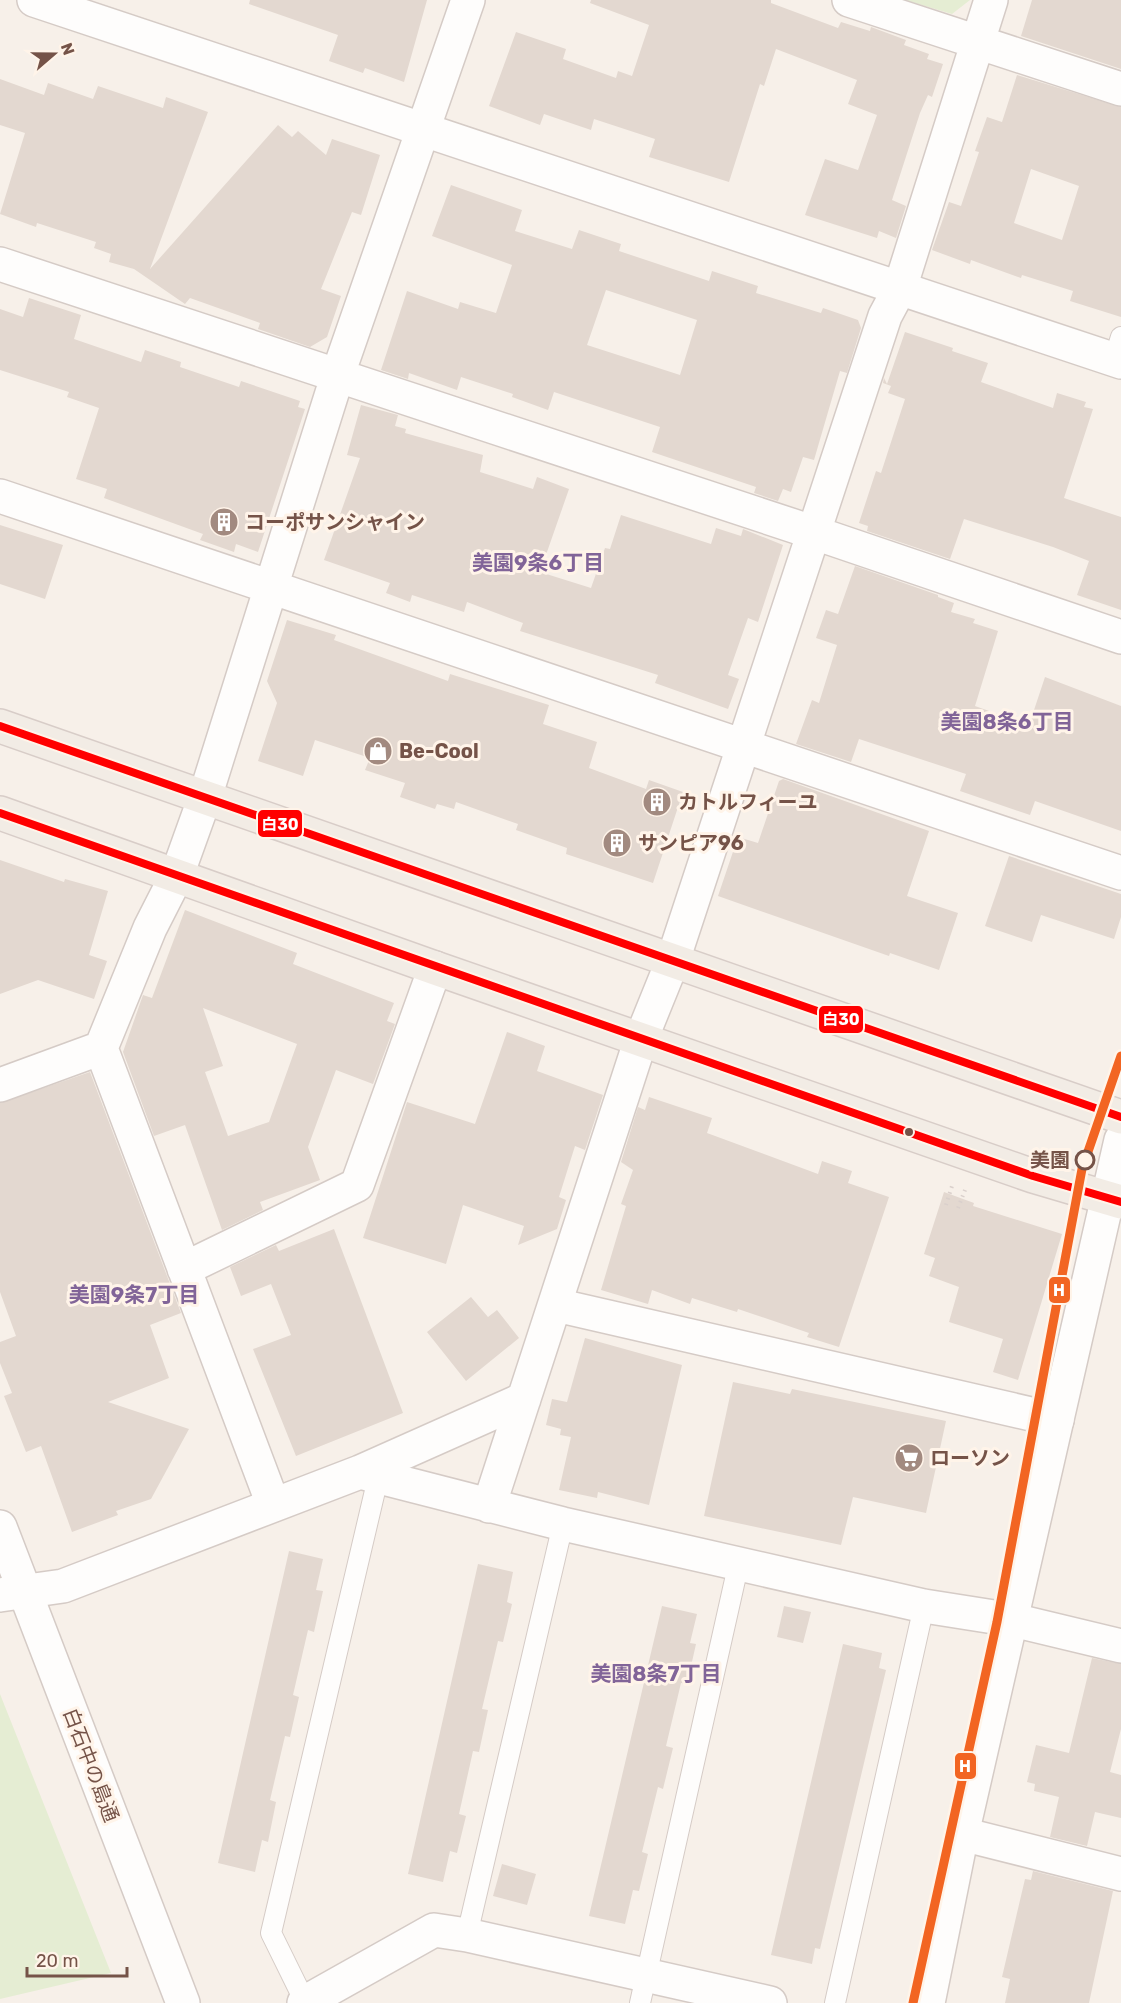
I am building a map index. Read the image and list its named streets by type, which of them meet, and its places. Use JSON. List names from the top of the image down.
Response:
{
  "streets": {
    "street": ["白石中の島通"]
  },
  "districts": [
    "美園9条6丁目",
    "美園8条6丁目",
    "美園9条7丁目",
    "美園8条7丁目"
  ],
  "places": {
    "building": ["コーポサンシャイン", "カトルフィーユ", "サンピア96"],
    "shop": ["Be-Cool"],
    "other": ["美園"],
    "supermarket": ["ローソン"]
  },
  "lines": ["transit line 白30", "transit line H"],
  "scale_bar": "20 m",
  "north": "right"
}
